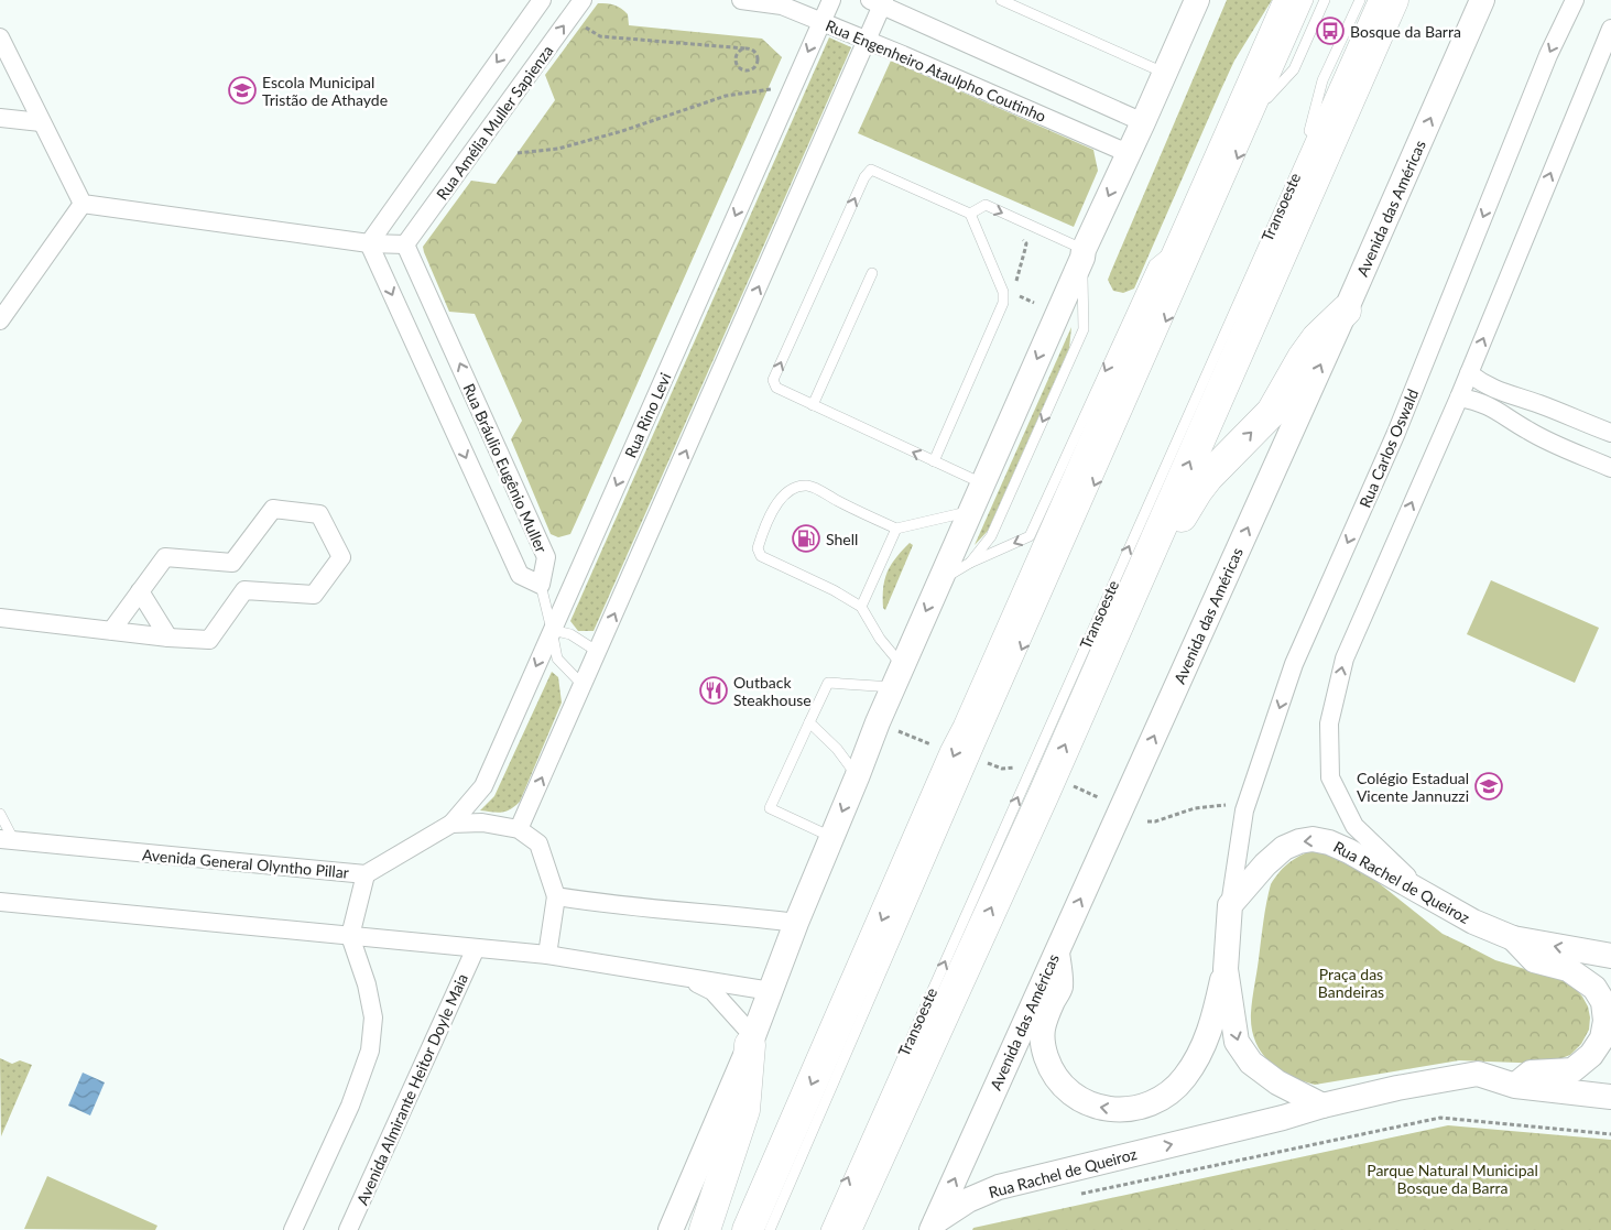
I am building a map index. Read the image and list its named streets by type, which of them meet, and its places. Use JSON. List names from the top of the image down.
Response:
{
  "streets": {
    "main road": ["Avenida das Américas", "Rua Rachel de Queiroz"],
    "street": [
      "Rua Engenheiro Ataulpho Coutinho",
      "Rua Amélia Muller Sapienza",
      "Rua Rino Levi",
      "Rua Carlos Oswald",
      "Rua Bráulio Eugênio Muller",
      "Avenida General Olyntho Pillar",
      "Avenida Almirante Heitor Doyle Maia"
    ],
    "lane": ["Transoeste"]
  },
  "crossings": [
    ["Rua Engenheiro Ataulpho Coutinho", "Rua Rino Levi"],
    ["Rua Amélia Muller Sapienza", "Rua Bráulio Eugênio Muller"],
    ["Avenida das Américas", "Rua Rachel de Queiroz"],
    ["Rua Rino Levi", "Avenida General Olyntho Pillar"],
    ["Rua Carlos Oswald", "Rua Rachel de Queiroz"]
  ],
  "one_way": ["Avenida das Américas"],
  "parks": ["Praça das Bandeiras", "Parque Natural Municipal Bosque da Barra"],
  "places": {
    "bus stop": ["Bosque da Barra"],
    "school or university": ["Escola Municipal Tristão de Athayde", "Colégio Estadual Vicente Jannuzzi"],
    "fuel station": ["Shell"],
    "restaurant": ["Outback Steakhouse"]
  }
}
